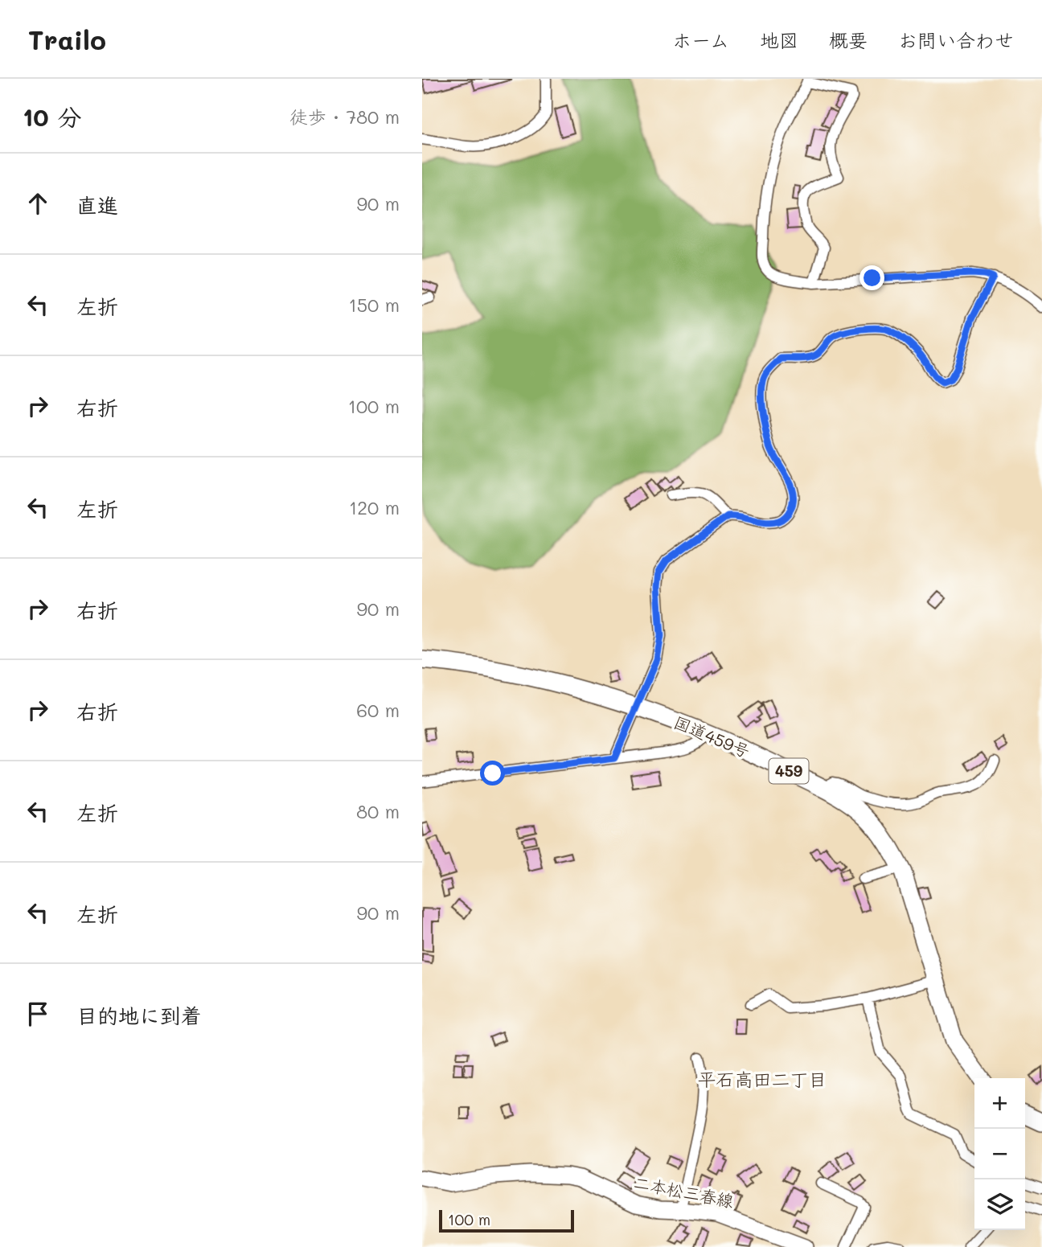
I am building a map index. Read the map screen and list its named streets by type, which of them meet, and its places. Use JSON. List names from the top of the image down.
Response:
{
  "streets": {
    "highway": ["国道459号", "459"],
    "main road": ["二本松三春線"]
  },
  "districts": ["平石高田二丁目"],
  "scale_bar": "100 m",
  "page": {
    "header": "Trailo",
    "nav": [
      "ホーム",
      "地図",
      "概要",
      "お問い合わせ"
    ],
    "heading": ["10 分", "徒歩 · 780 m"],
    "list": [
      ["直進", "90 m"],
      ["左折", "150 m"],
      ["右折", "100 m"],
      ["左折", "120 m"],
      ["右折", "90 m"],
      ["右折", "60 m"],
      ["左折", "80 m"],
      ["左折", "90 m"],
      "目的地に到着"
    ],
    "map_buttons": ["+", "−"],
    "scale": "100 m"
  }
}
